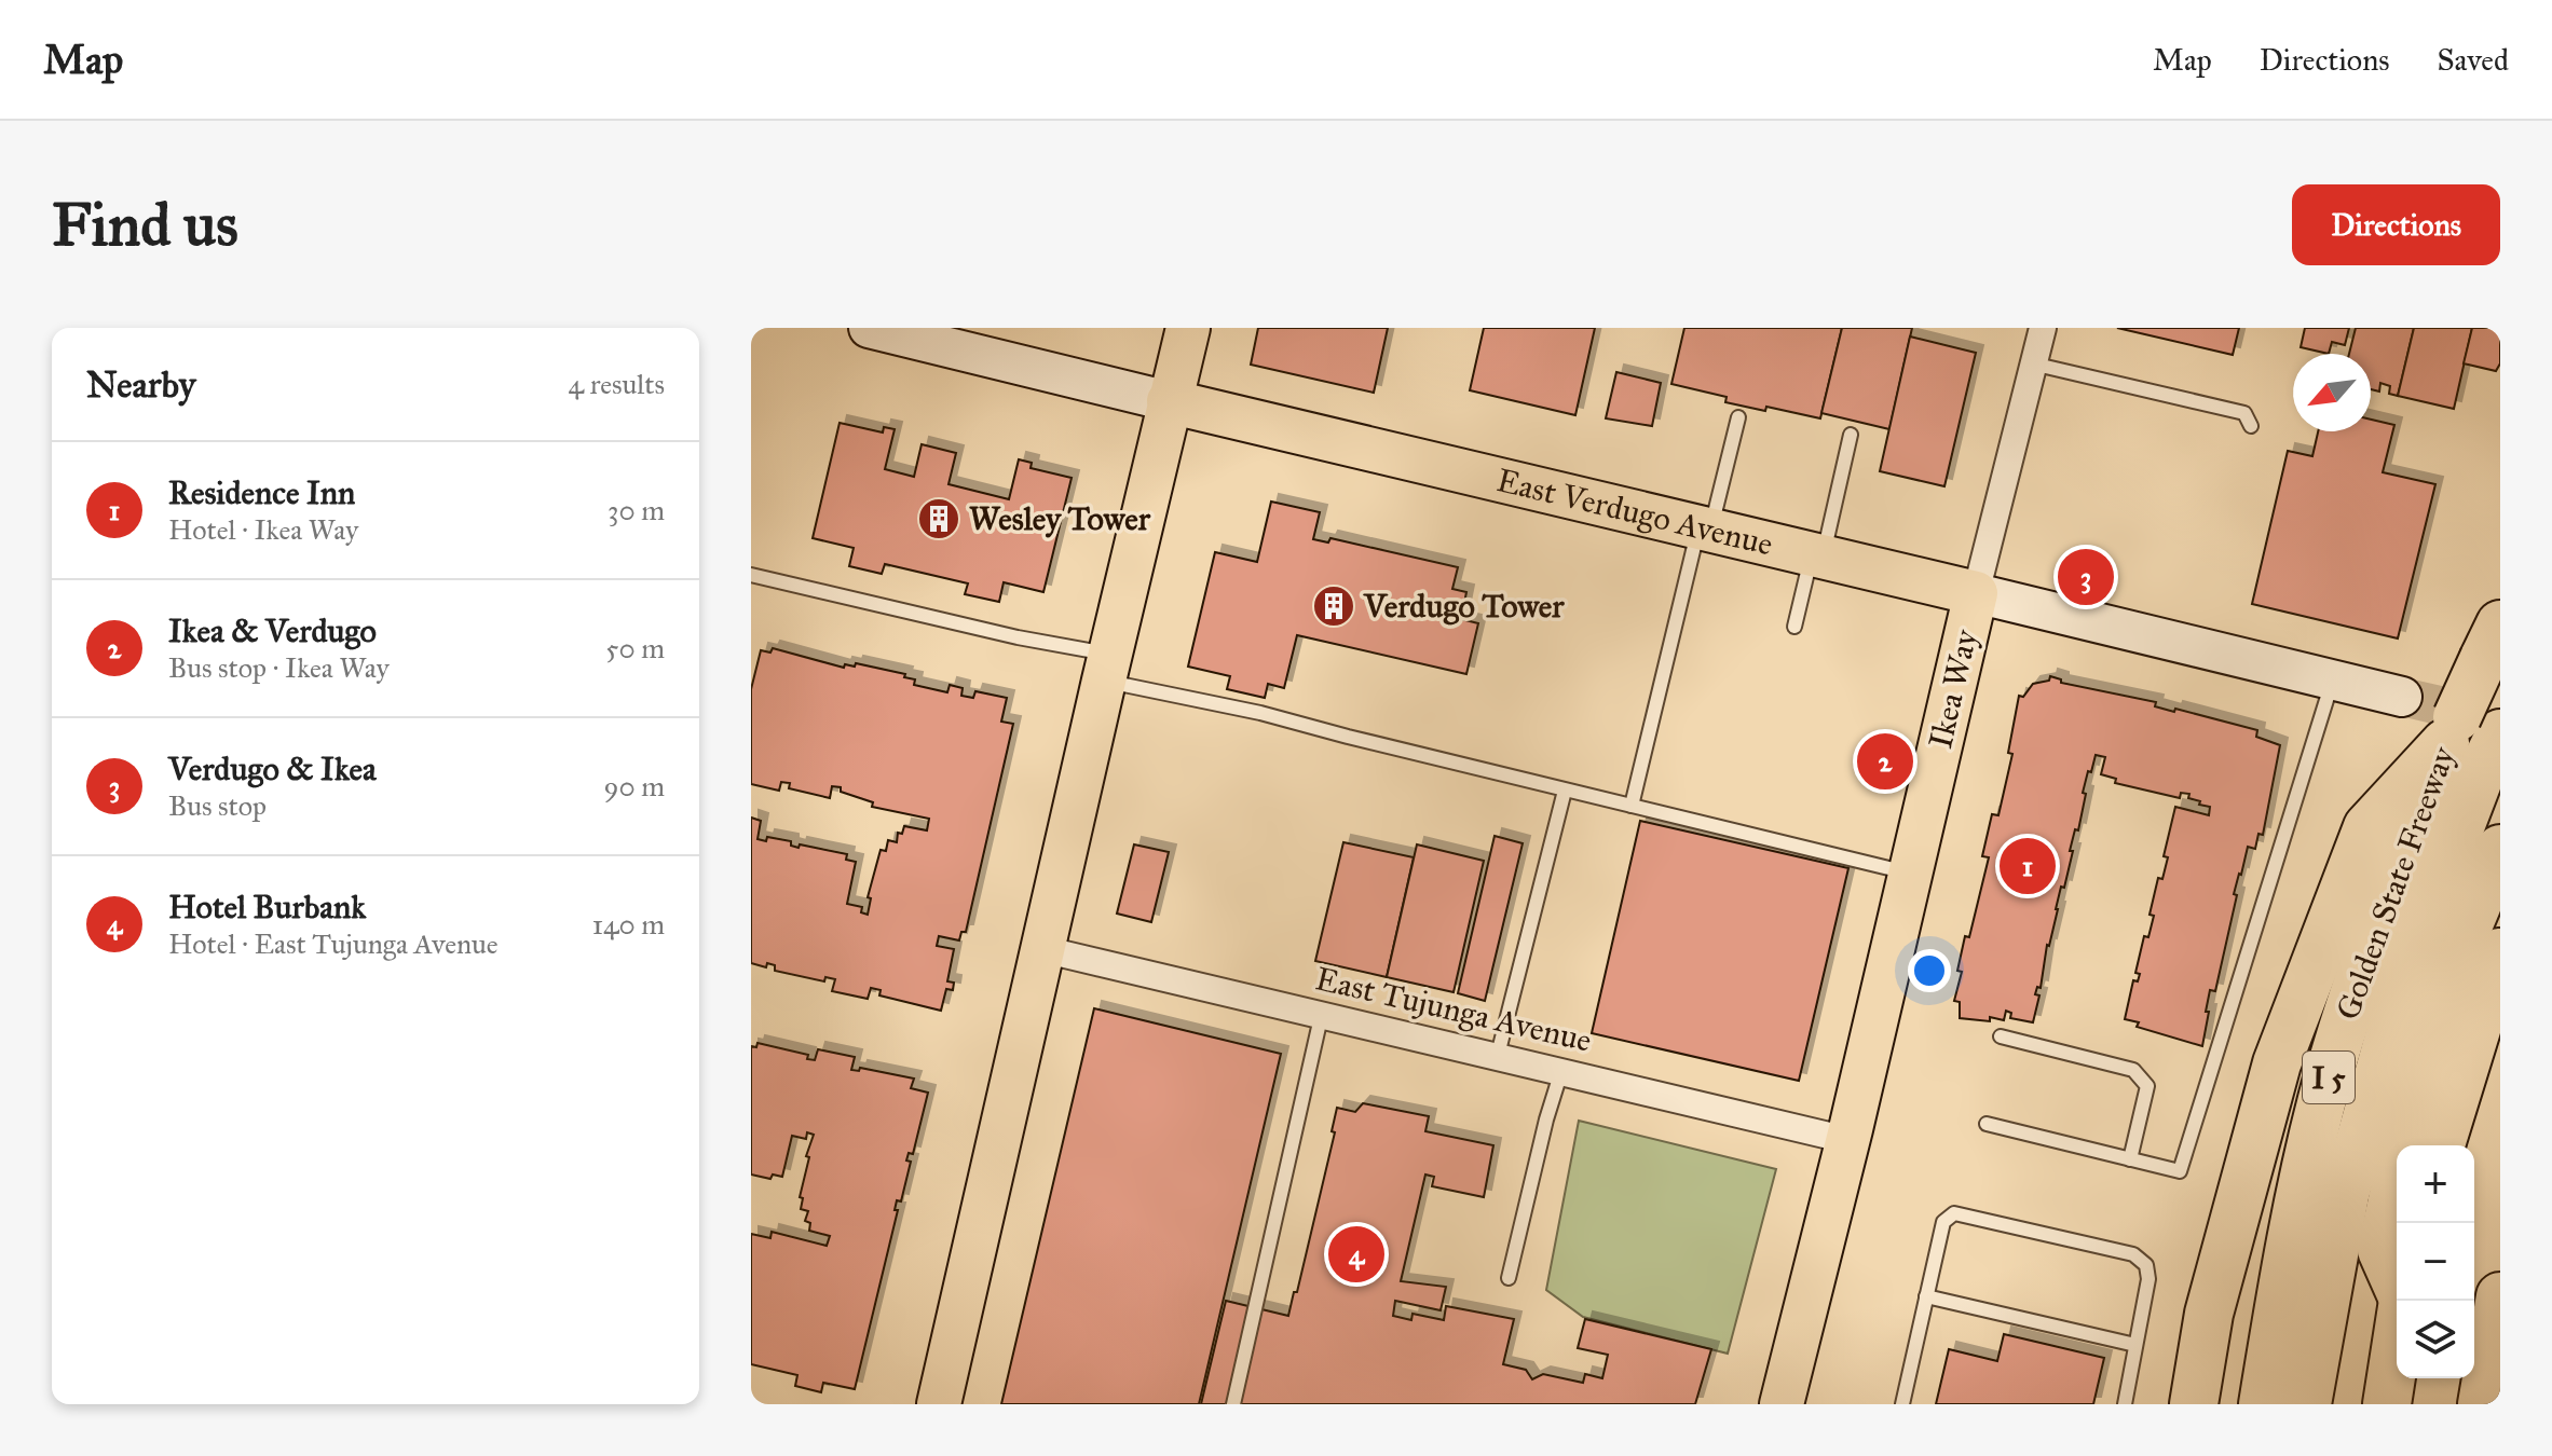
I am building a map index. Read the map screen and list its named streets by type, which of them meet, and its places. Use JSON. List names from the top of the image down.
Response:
{
  "streets": {
    "highway": ["Golden State Freeway", "I 5"],
    "main road": ["East Verdugo Avenue", "Ikea Way"],
    "street": ["East Tujunga Avenue"]
  },
  "crossings": [
    ["East Verdugo Avenue", "Ikea Way"],
    ["Ikea Way", "East Tujunga Avenue"]
  ],
  "places": {
    "building": ["Wesley Tower", "Verdugo Tower"]
  },
  "north": "bottom left",
  "page": {
    "header": "Map",
    "nav": ["Map", "Directions", "Saved"],
    "buttons": "Directions",
    "title": "Find us",
    "heading": ["Nearby", "4 results"],
    "list": [
      {
        "mark": "1",
        "name": "Residence Inn",
        "note": "Hotel · Ikea Way",
        "value": "30 m"
      },
      {
        "mark": "2",
        "name": "Ikea & Verdugo",
        "note": "Bus stop · Ikea Way",
        "value": "50 m"
      },
      {
        "mark": "3",
        "name": "Verdugo & Ikea",
        "note": "Bus stop",
        "value": "90 m"
      },
      {
        "mark": "4",
        "name": "Hotel Burbank",
        "note": "Hotel · East Tujunga Avenue",
        "value": "140 m"
      }
    ],
    "pins": [
      "3",
      "2",
      "1",
      "4"
    ],
    "map_buttons": ["+", "−"]
  }
}
